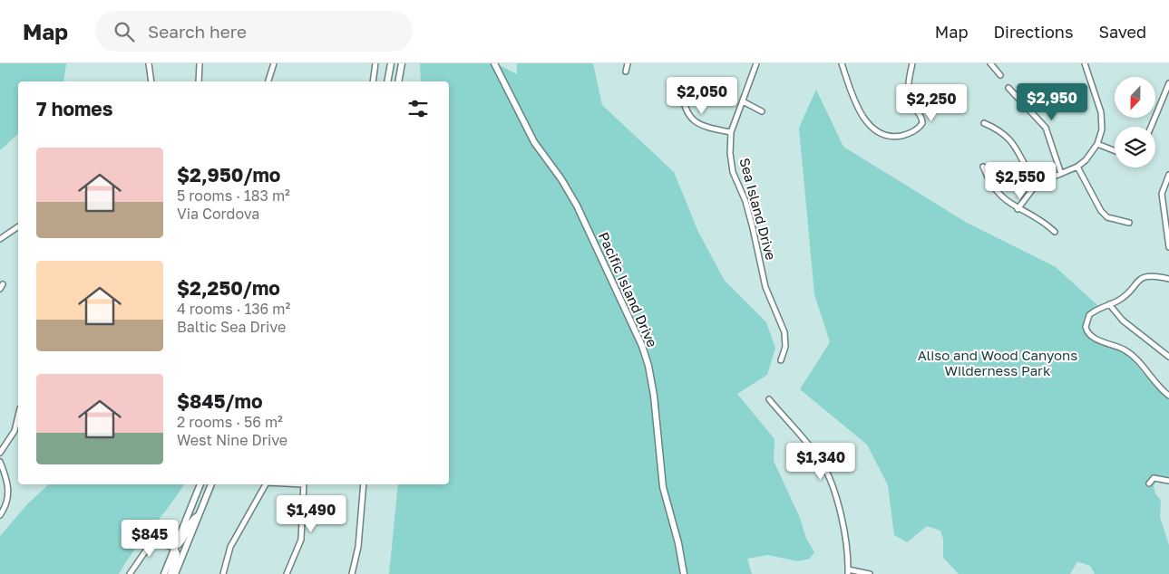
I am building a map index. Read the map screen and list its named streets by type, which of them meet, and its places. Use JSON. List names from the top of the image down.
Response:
{
  "streets": {
    "main road": ["Pacific Island Drive"],
    "street": ["Sea Island Drive"]
  },
  "parks": ["Aliso and Wood Canyons Wilderness Park"],
  "north": "bottom",
  "page": {
    "header": "Map",
    "search": "Search here",
    "nav": ["Map", "Directions", "Saved"],
    "price": [
      "$2,050",
      "$2,950",
      "$2,250",
      "$2,550",
      "$1,340",
      "$1,490",
      "$845"
    ],
    "heading": "7 homes",
    "list": [
      {
        "name": "$2,950/mo",
        "note": "5 rooms · 183 m² · Via Cordova"
      },
      {
        "name": "$2,250/mo",
        "note": "4 rooms · 136 m² · Baltic Sea Drive"
      },
      {
        "name": "$845/mo",
        "note": "2 rooms · 56 m² · West Nine Drive"
      }
    ]
  }
}
